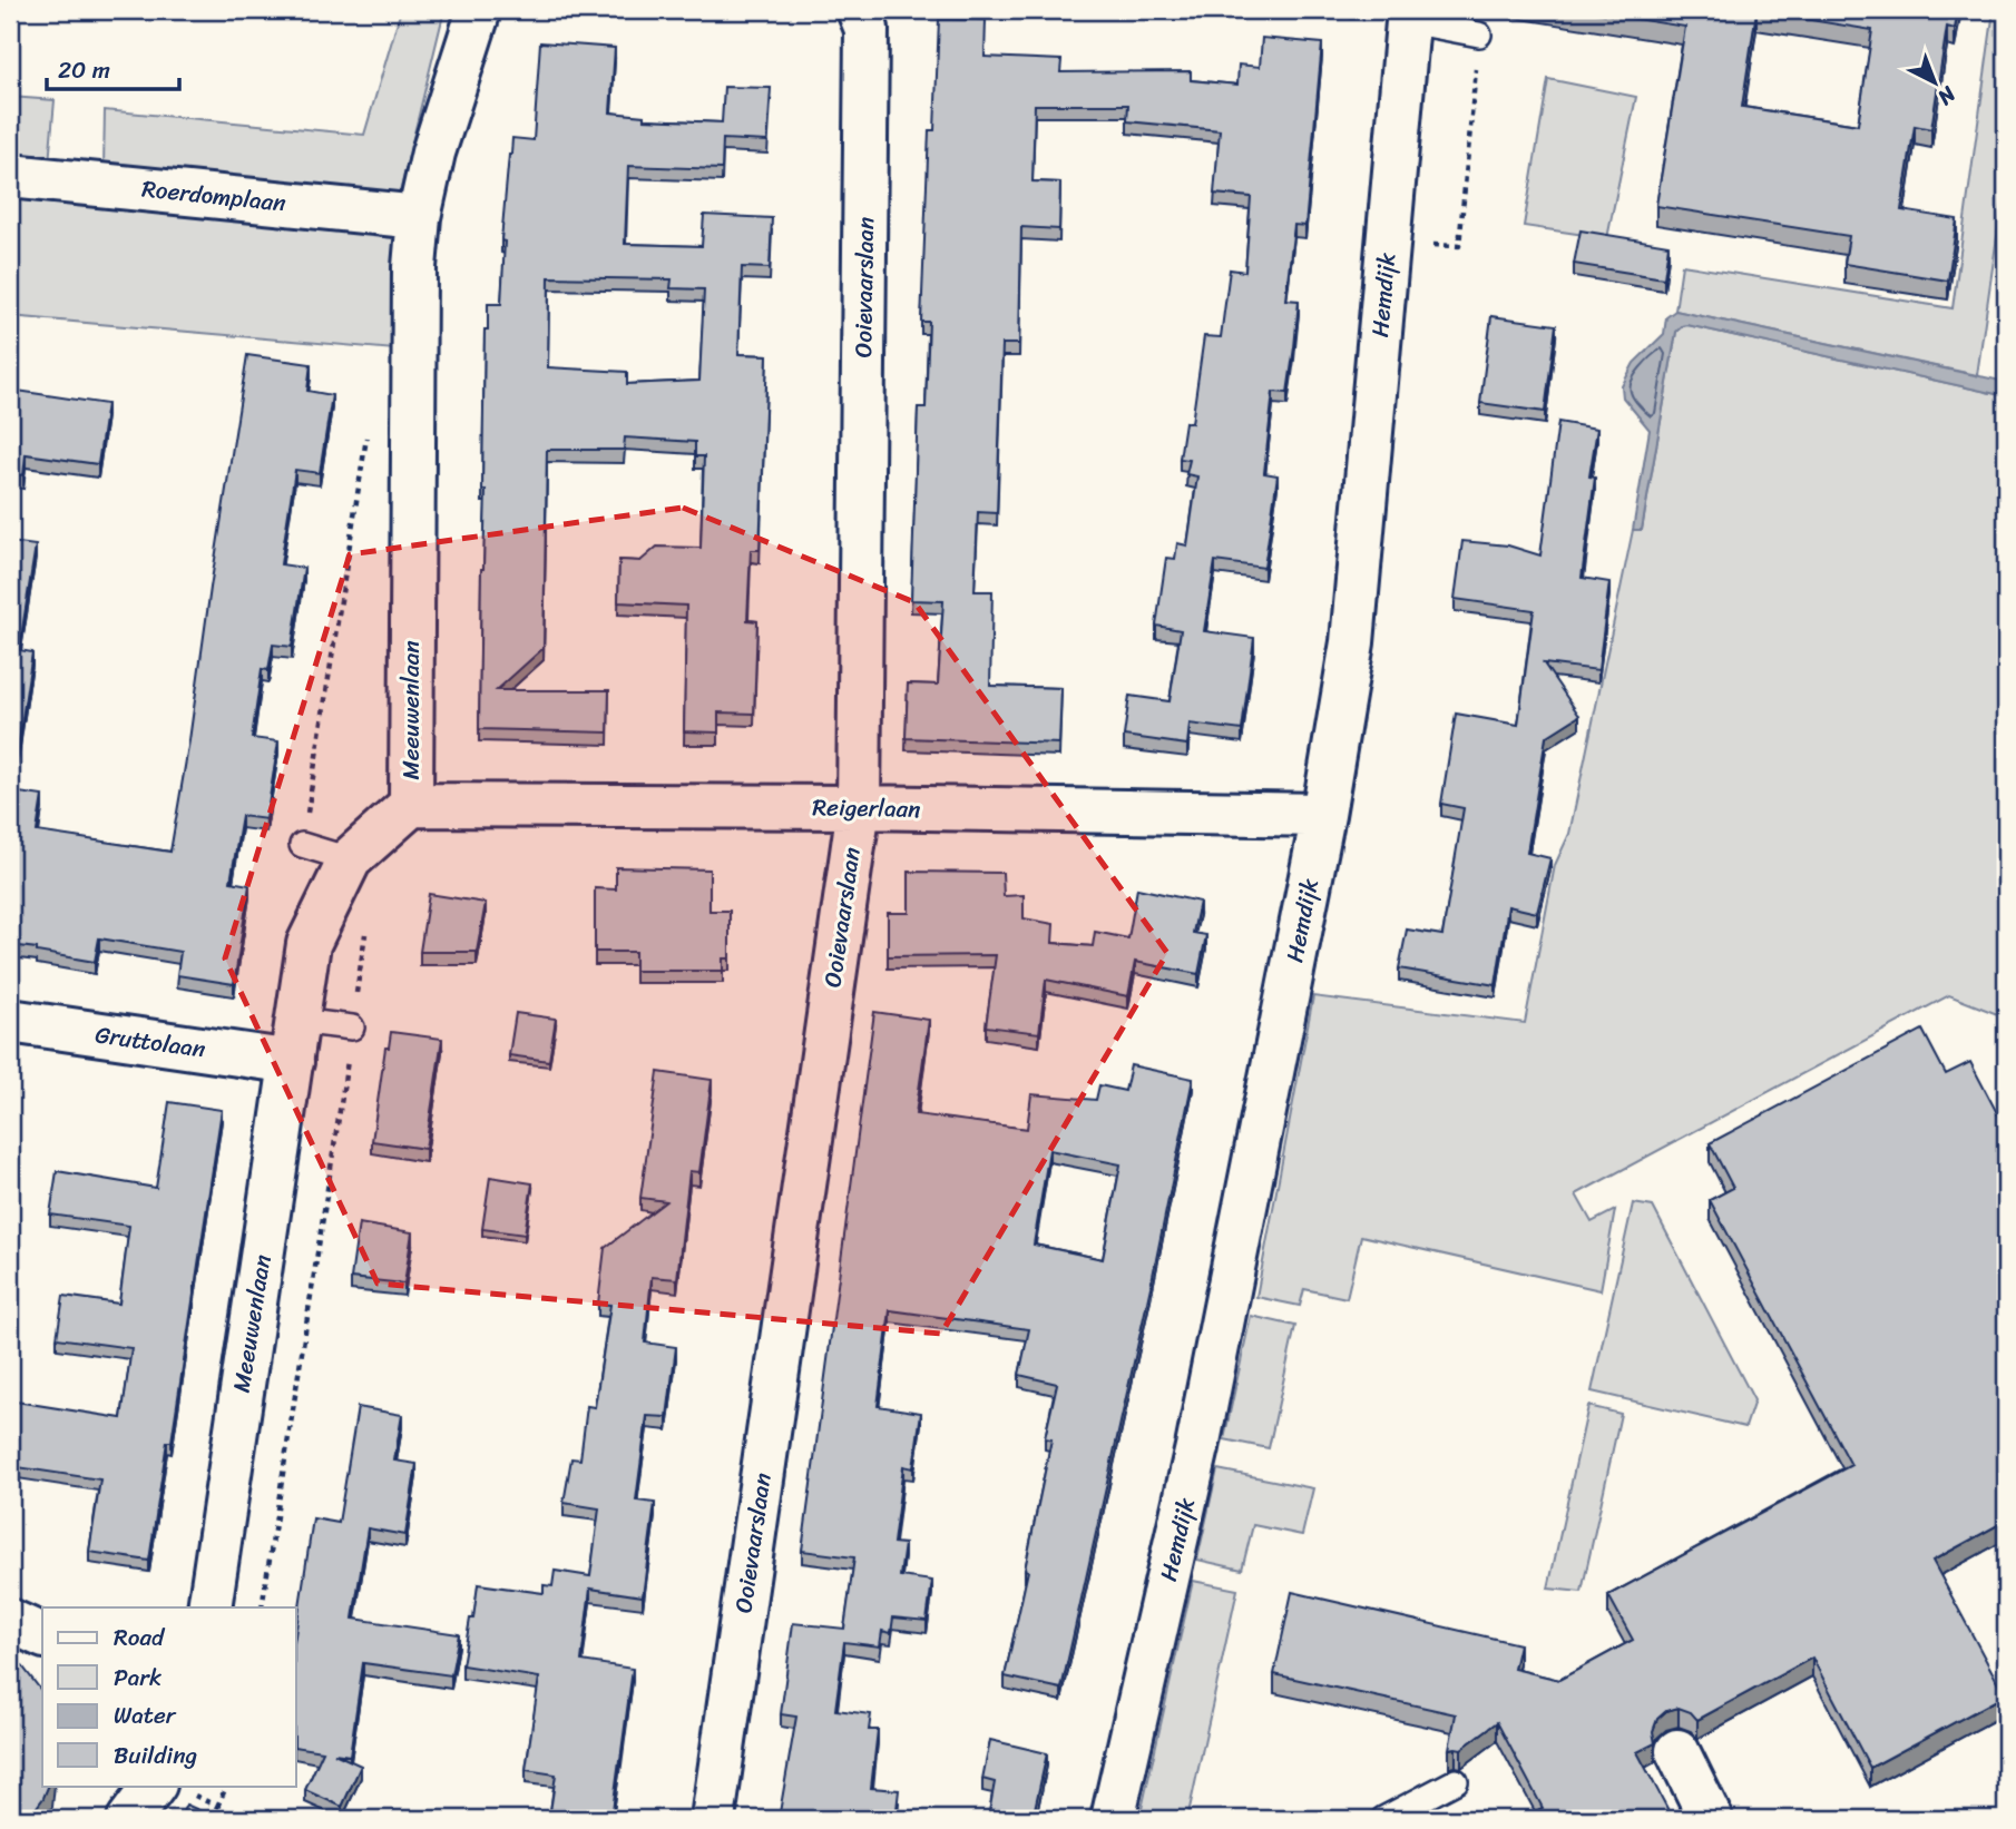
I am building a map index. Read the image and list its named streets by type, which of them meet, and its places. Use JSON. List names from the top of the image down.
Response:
{
  "streets": {
    "street": [
      "Roerdomplaan",
      "Ooievaarslaan",
      "Hemdijk",
      "Meeuwenlaan",
      "Reigerlaan",
      "Gruttolaan"
    ]
  },
  "crossings": [
    ["Roerdomplaan", "Meeuwenlaan"],
    ["Ooievaarslaan", "Reigerlaan"],
    ["Hemdijk", "Reigerlaan"],
    ["Meeuwenlaan", "Reigerlaan"],
    ["Meeuwenlaan", "Gruttolaan"]
  ],
  "legend": [
    "Road",
    "Park",
    "Water",
    "Building"
  ],
  "scale_bar": "20 m",
  "north": "bottom right"
}
